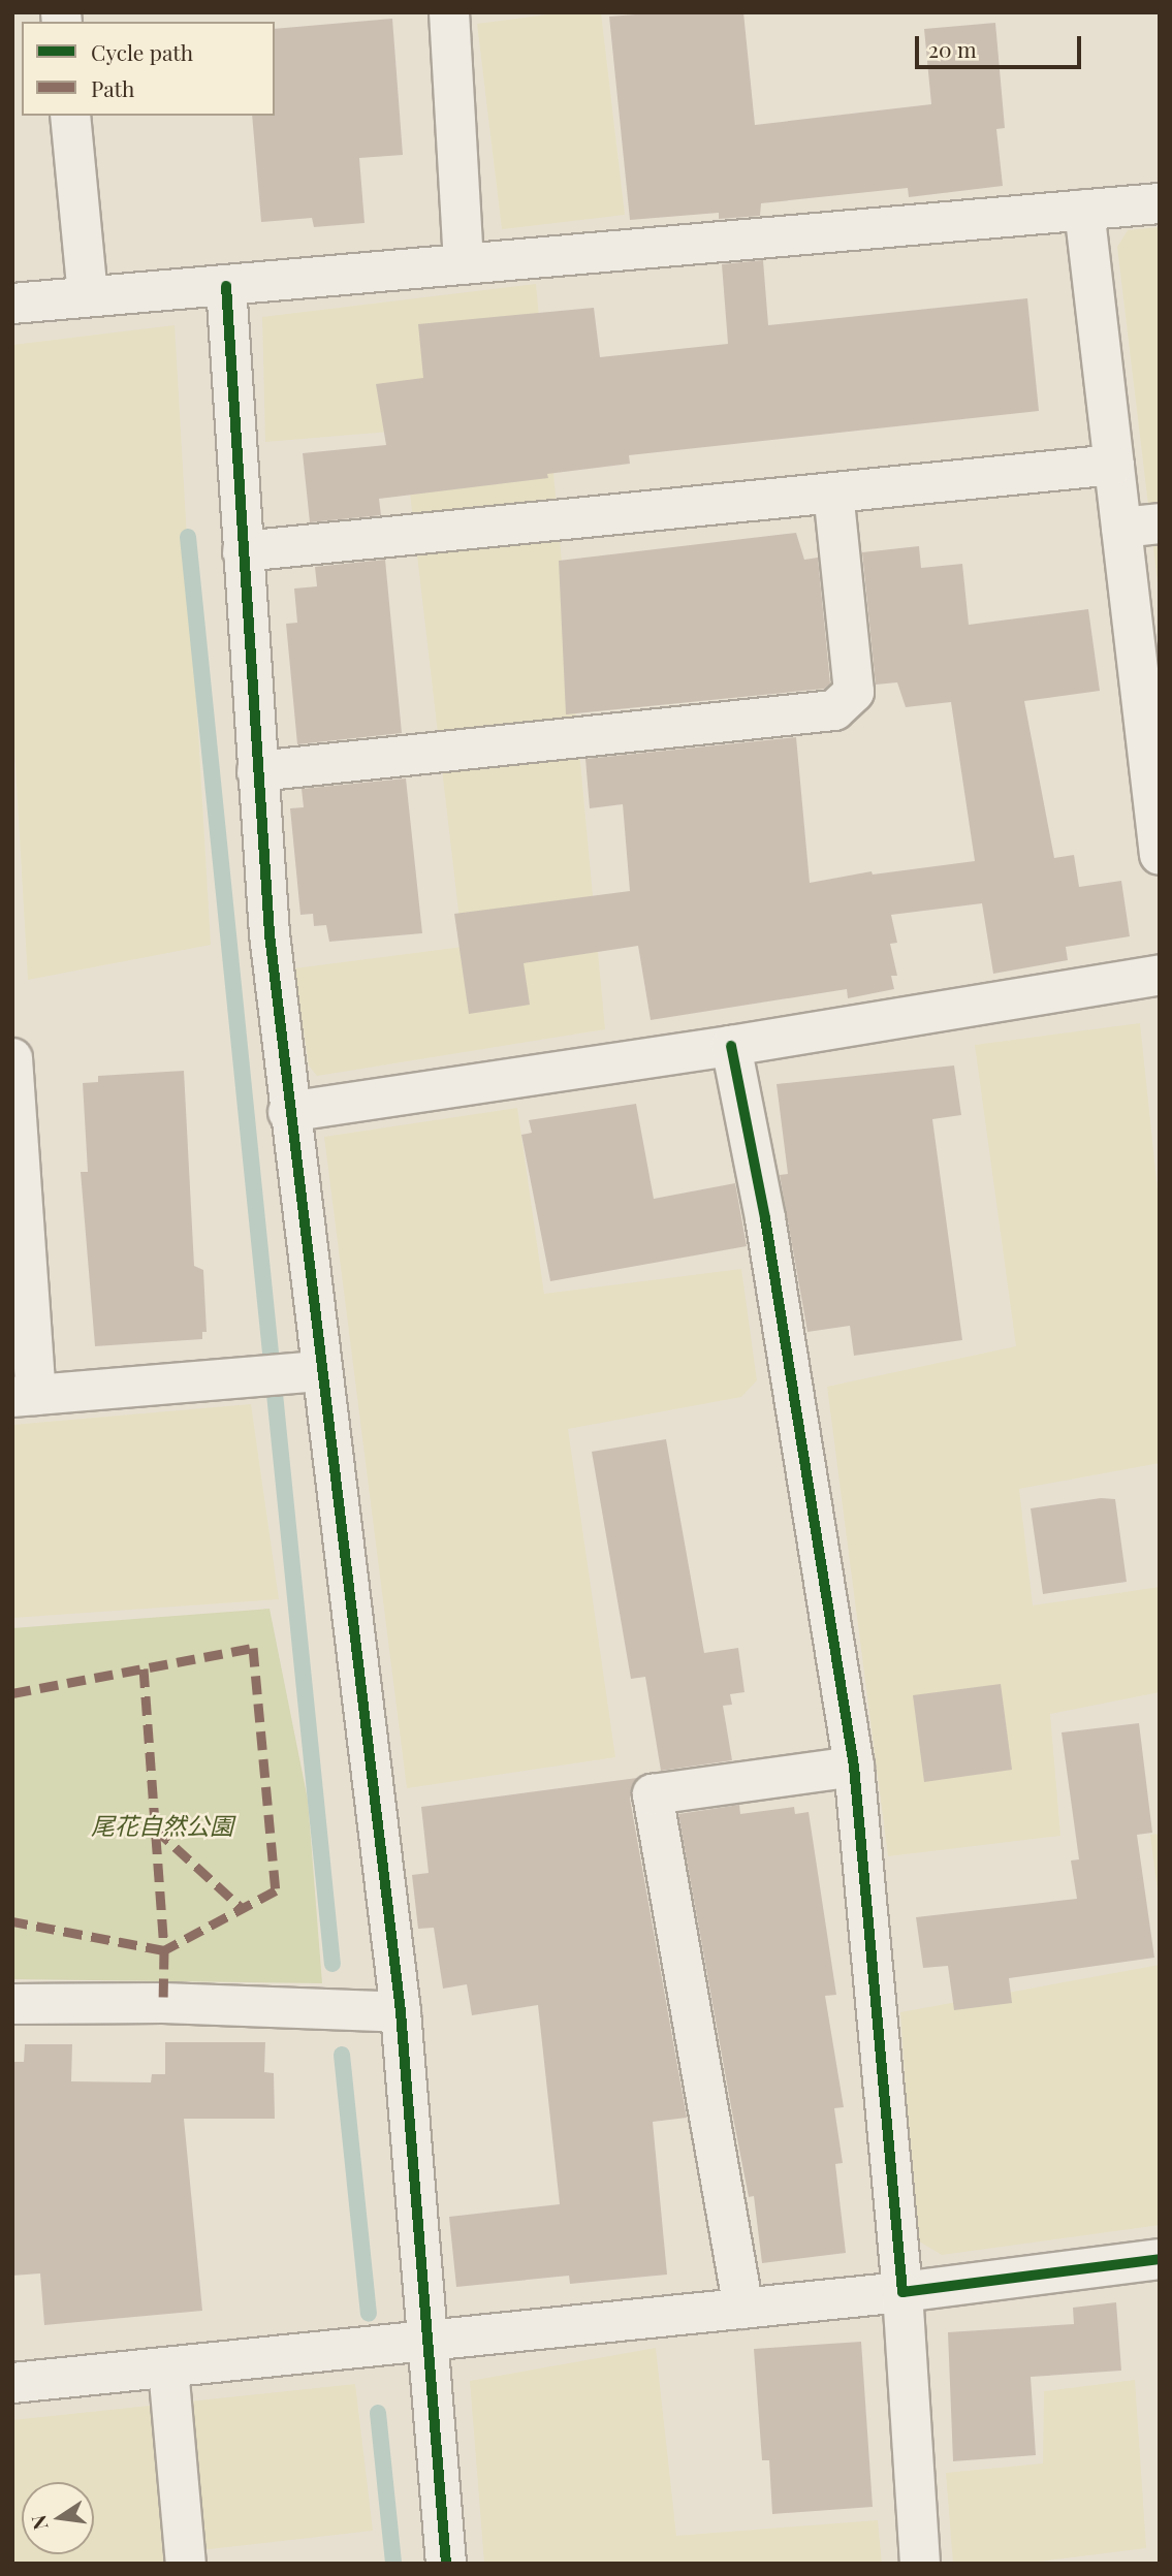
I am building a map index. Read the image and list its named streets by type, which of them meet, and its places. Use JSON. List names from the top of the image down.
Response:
{
  "parks": ["尾花自然公園"],
  "legend": ["Cycle path", "Path"],
  "scale_bar": "20 m",
  "north": "left"
}
